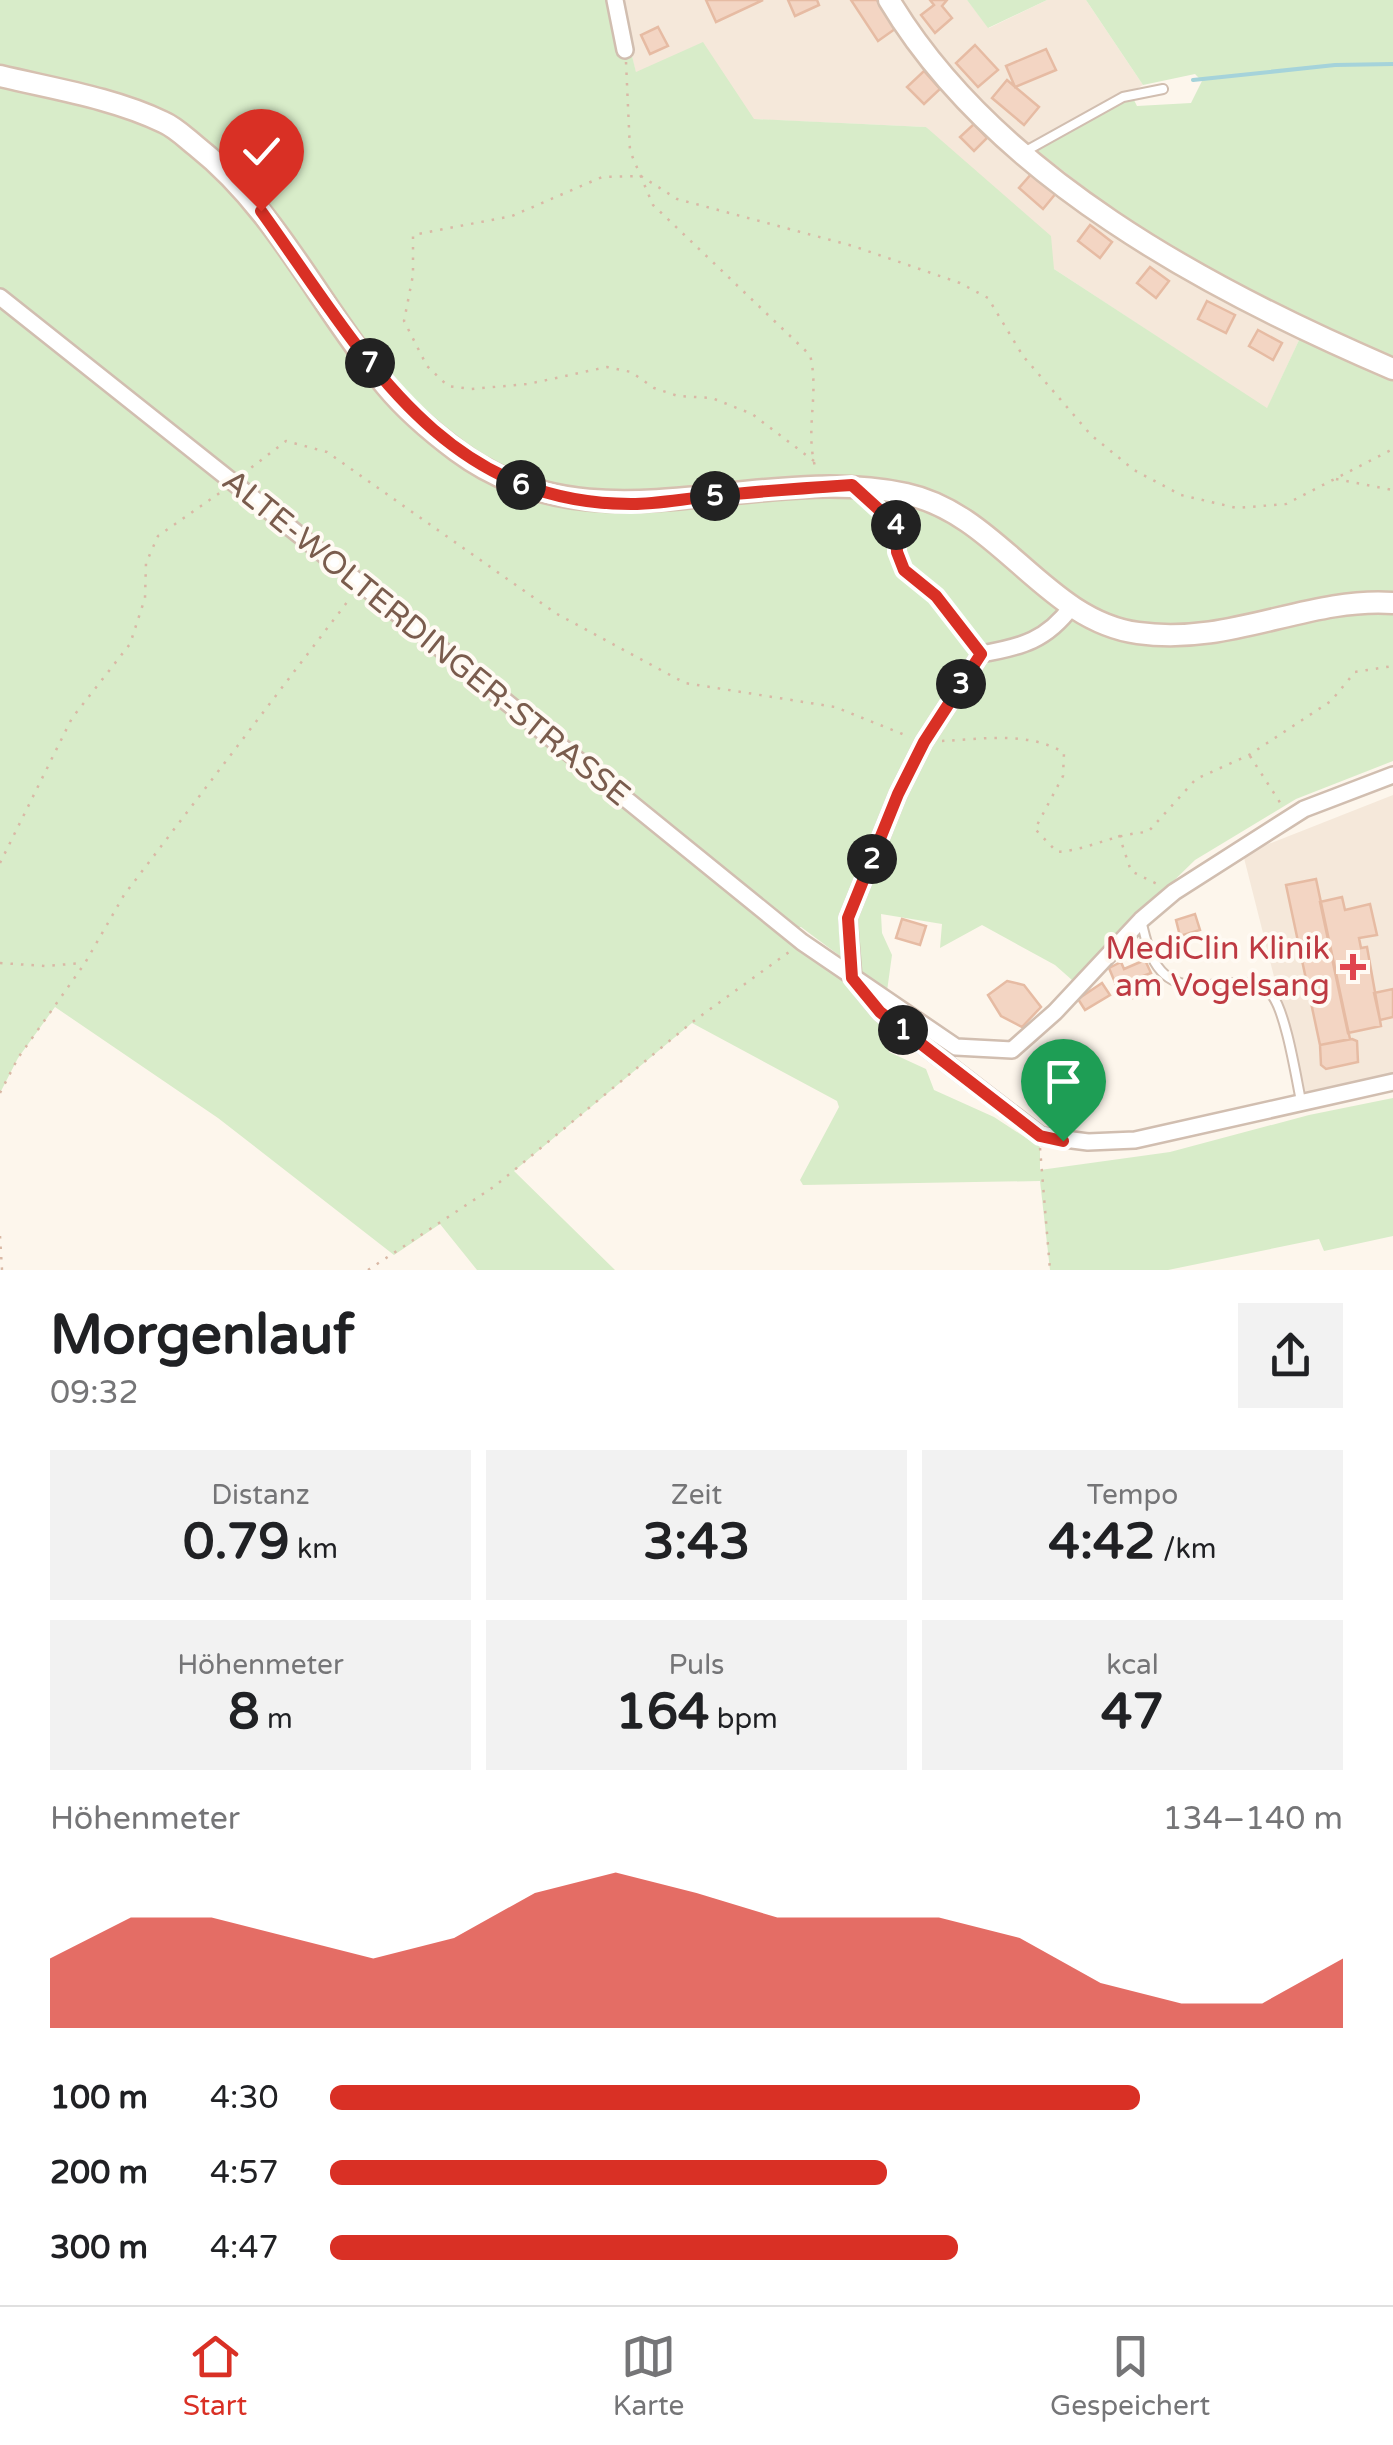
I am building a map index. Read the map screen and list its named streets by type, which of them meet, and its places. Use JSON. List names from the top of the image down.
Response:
{
  "streets": {
    "street": ["ALTE-WOLTERDINGER-STRASSE"]
  },
  "places": {
    "health": ["MediClin Klinik am Vogelsang"]
  },
  "page": {
    "pins": [
      "7",
      "6",
      "5",
      "4",
      "3",
      "2",
      "1"
    ],
    "heading": ["Morgenlauf", "09:32"],
    "stats": [
      ["Distanz", "0.79 km"],
      ["Zeit", "3:43"],
      ["Tempo", "4:42 /km"],
      ["Höhenmeter", "8 m"],
      ["Puls", "164 bpm"],
      ["kcal", "47"]
    ],
    "chart": ["Höhenmeter", "134–140 m"],
    "list": [
      {
        "name": "100 m",
        "note": "4:30"
      },
      {
        "name": "200 m",
        "note": "4:57"
      },
      {
        "name": "300 m",
        "note": "4:47"
      }
    ],
    "tabs": ["Start", "Karte", "Gespeichert"]
  }
}
